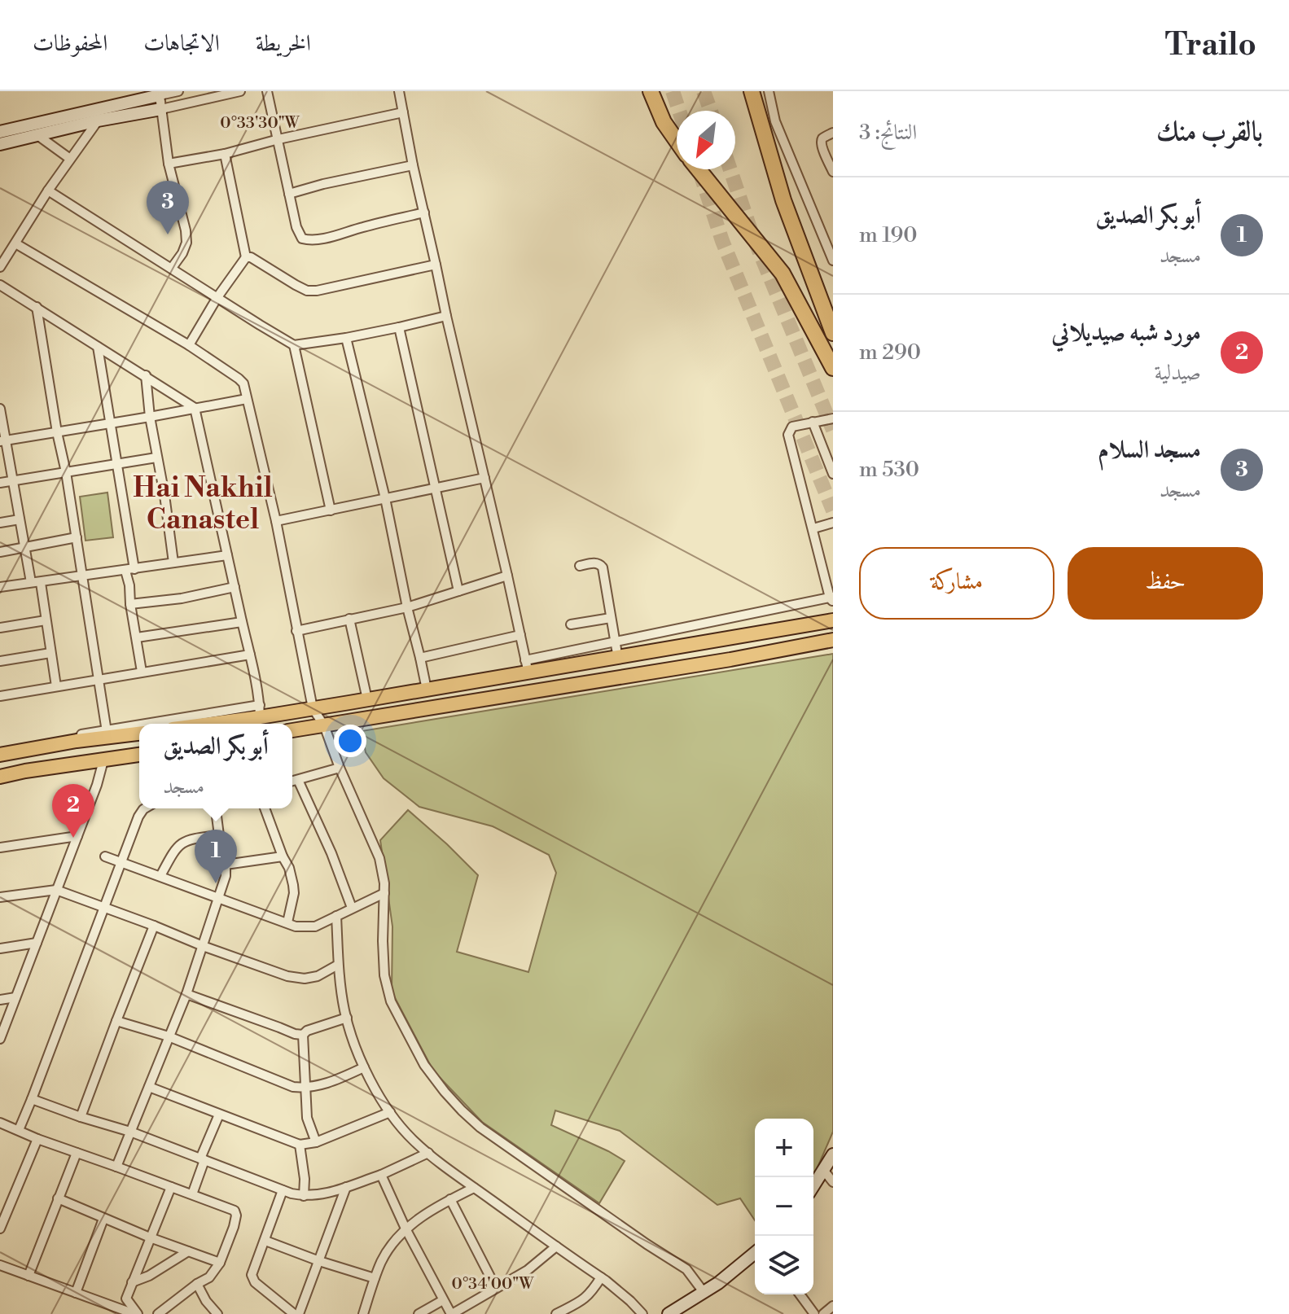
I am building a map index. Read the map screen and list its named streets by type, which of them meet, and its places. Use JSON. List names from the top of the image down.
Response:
{
  "districts": ["Hai Nakhil Canastel"],
  "north": "bottom left",
  "page": {
    "header": "Trailo",
    "nav": ["الخريطة", "الاتجاهات", "المحفوظات"],
    "heading": ["بالقرب منك", "النتائج: 3"],
    "list": [
      {
        "mark": "1",
        "name": "أبو بكر الصديق",
        "note": "مسجد",
        "value": "190 m"
      },
      {
        "mark": "2",
        "name": "مورد شبه صيديلاني",
        "note": "صيدلية",
        "value": "290 m"
      },
      {
        "mark": "3",
        "name": "مسجد السلام",
        "note": "مسجد",
        "value": "530 m"
      }
    ],
    "pins": ["3", "2", "1"],
    "buttons": ["حفظ", "مشاركة"],
    "popup": ["أبو بكر الصديق", "مسجد"],
    "map_buttons": ["+", "−"]
  },
  "coordinates": ["0°33'30\"W", "0°34'00\"W"]
}
